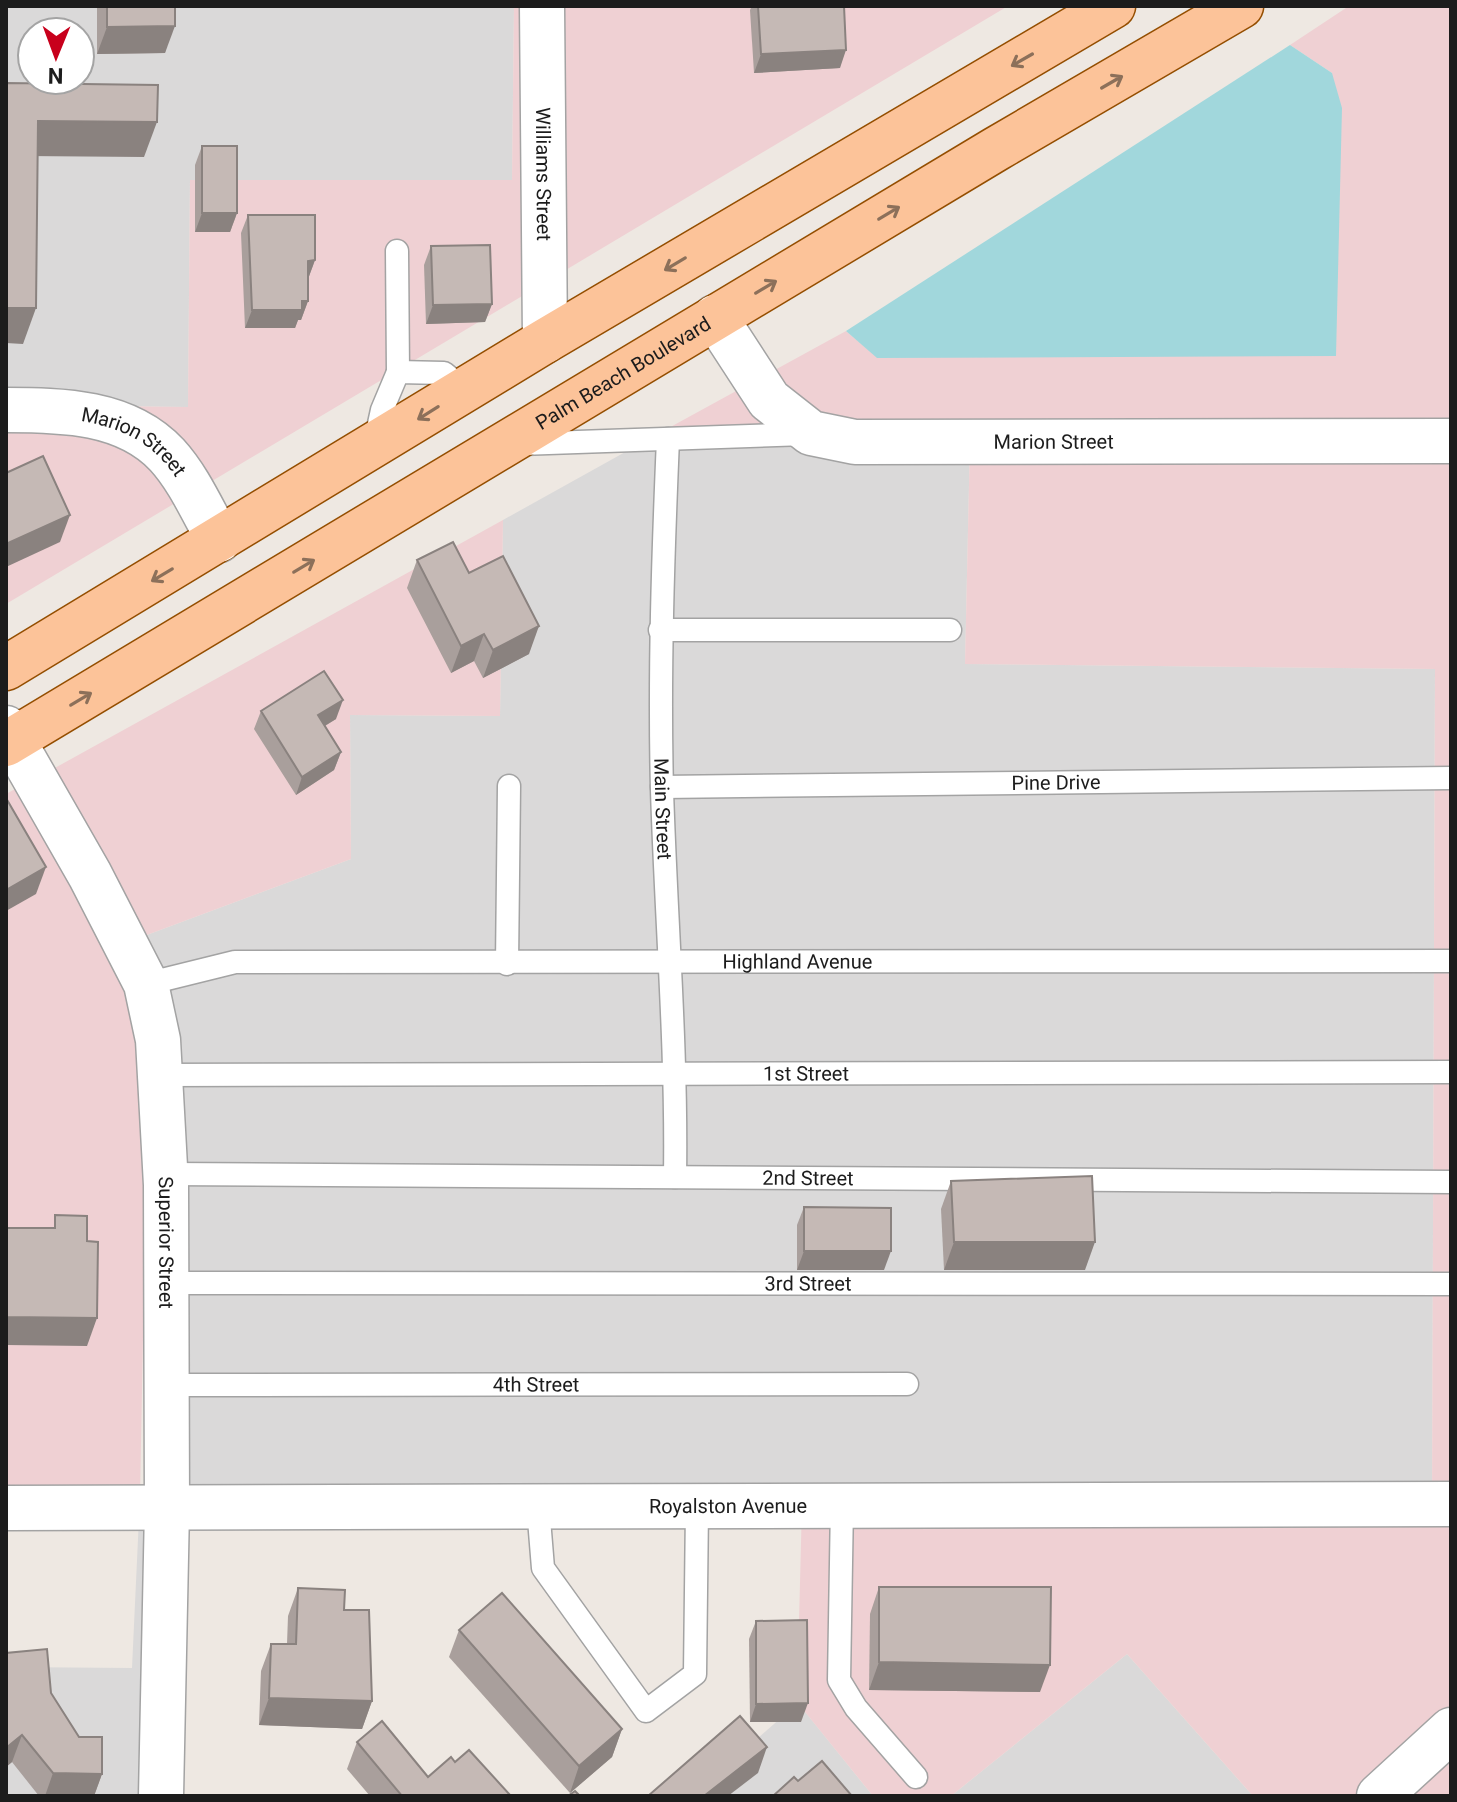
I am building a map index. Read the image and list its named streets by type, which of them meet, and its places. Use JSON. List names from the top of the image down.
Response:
{
  "streets": {
    "main road": ["Palm Beach Boulevard"],
    "street": [
      "Williams Street",
      "Marion Street",
      "Superior Street",
      "Royalston Avenue"
    ],
    "lane": [
      "Pine Drive",
      "Main Street",
      "Highland Avenue",
      "1st Street",
      "2nd Street",
      "3rd Street",
      "4th Street"
    ]
  },
  "crossings": [
    ["Palm Beach Boulevard", "Marion Street"],
    ["Palm Beach Boulevard", "Superior Street"],
    ["Pine Drive", "Main Street"],
    ["Main Street", "Highland Avenue"],
    ["Main Street", "1st Street"],
    ["Main Street", "2nd Street"],
    ["Highland Avenue", "Superior Street"],
    ["1st Street", "Superior Street"],
    ["2nd Street", "Superior Street"],
    ["Superior Street", "3rd Street"],
    ["Superior Street", "4th Street"],
    ["Superior Street", "Royalston Avenue"]
  ],
  "north": "bottom"
}
